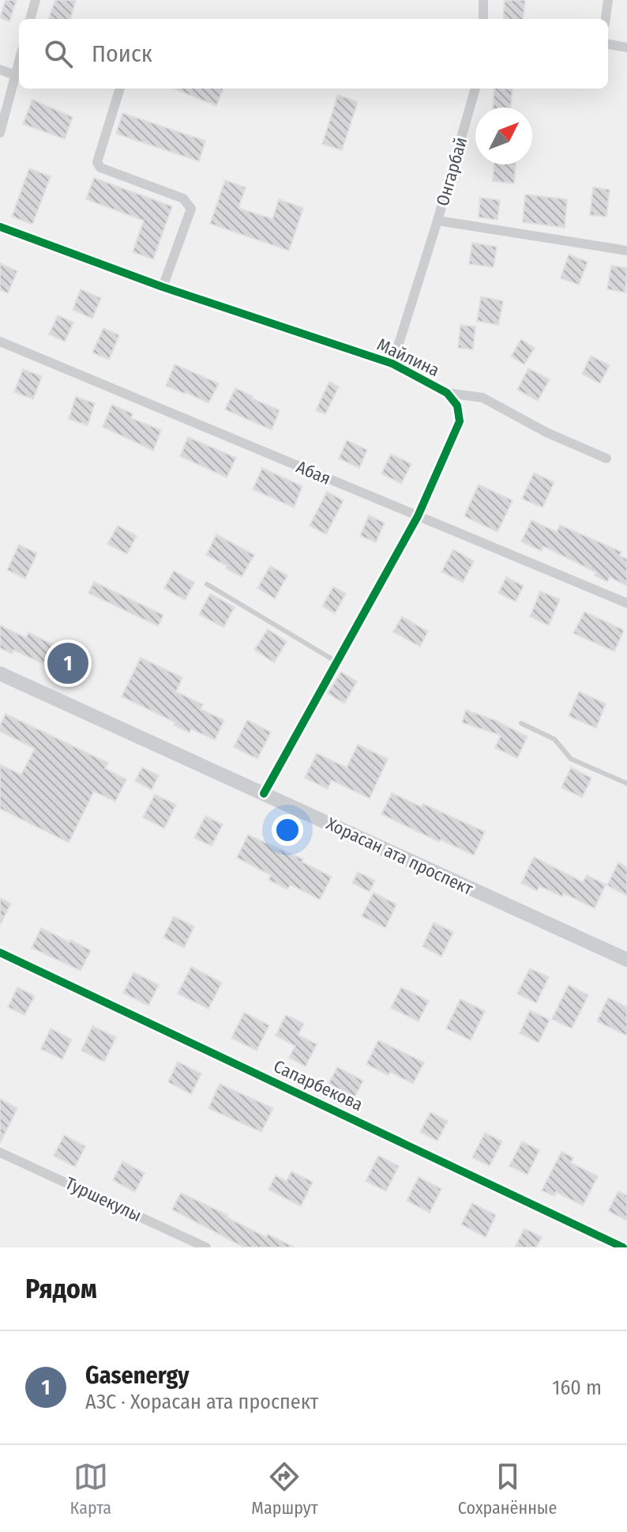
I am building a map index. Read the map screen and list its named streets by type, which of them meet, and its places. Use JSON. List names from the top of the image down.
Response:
{
  "streets": {
    "main road": ["Хорасан ата проспект"],
    "street": [
      "Онгарбай",
      "Майлина",
      "Абая",
      "Сапарбекова",
      "Туршекулы"
    ]
  },
  "crossings": [
    ["Онгарбай", "Майлина"],
    ["Майлина", "Абая"],
    ["Майлина", "Хорасан ата проспект"]
  ],
  "north": "top right",
  "page": {
    "search": "Поиск",
    "pins": "1",
    "heading": "Рядом",
    "list": [
      {
        "mark": "1",
        "name": "Gasenergy",
        "note": "АЗС · Хорасан ата проспект",
        "value": "160 m"
      }
    ],
    "nav": ["Карта", "Маршрут", "Сохранённые"]
  }
}
